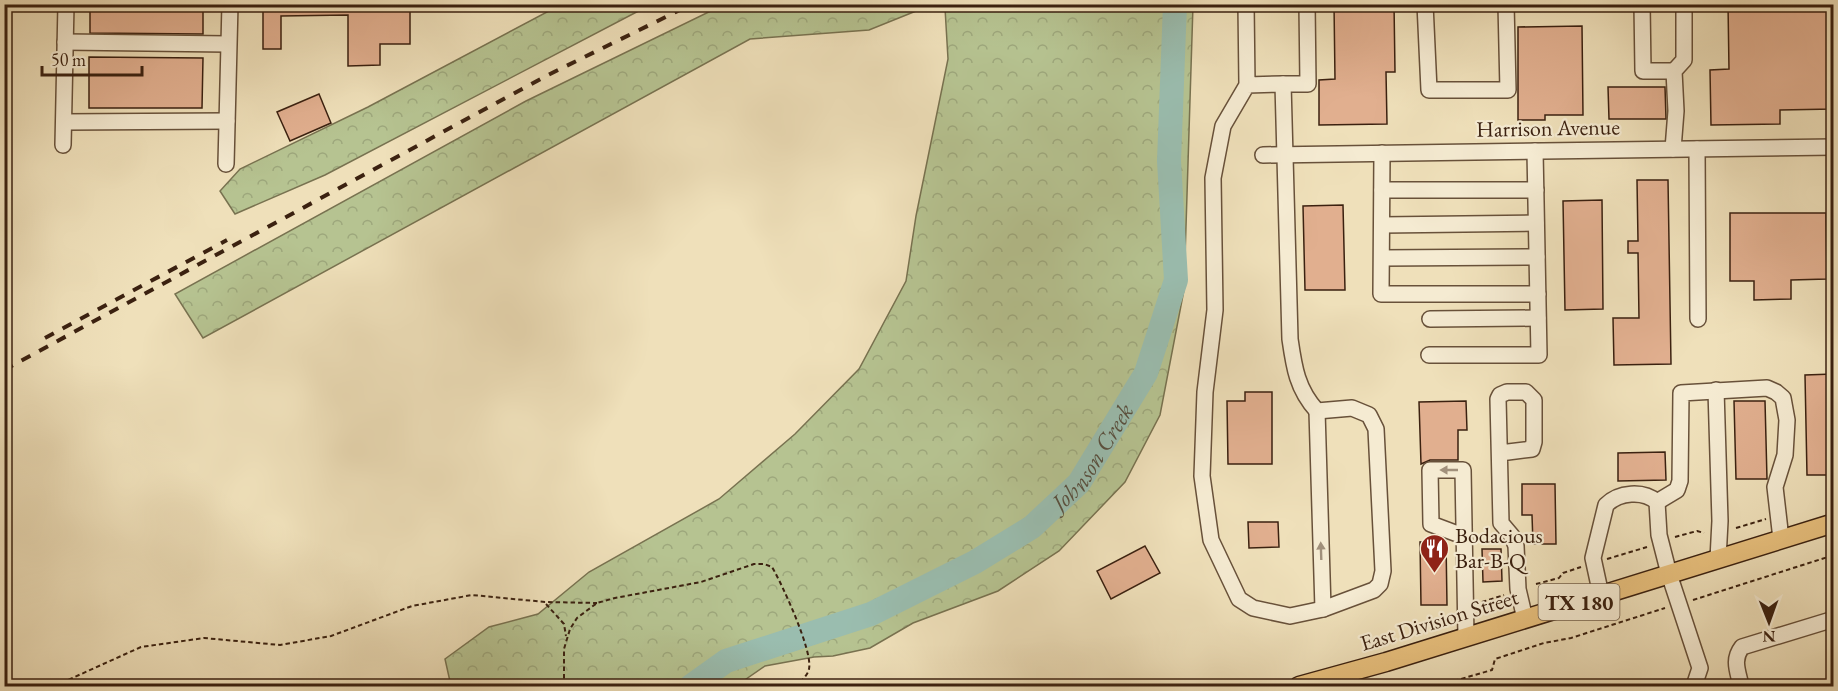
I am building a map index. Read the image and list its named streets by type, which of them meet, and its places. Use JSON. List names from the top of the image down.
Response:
{
  "streets": {
    "main road": ["TX 180", "East Division Street"],
    "street": ["Harrison Avenue"]
  },
  "water": ["Johnson Creek"],
  "places": {
    "restaurant": ["Bodacious Bar-B-Q"]
  },
  "scale_bar": "50 m",
  "north": "bottom"
}
